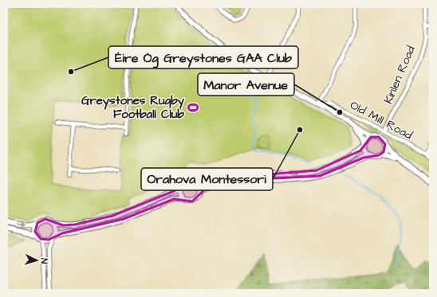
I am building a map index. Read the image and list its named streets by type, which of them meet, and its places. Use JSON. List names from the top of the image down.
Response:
{
  "streets": {
    "street": ["Kinlen Road", "Old Mill Road"]
  },
  "crossings": [
    ["Kinlen Road", "Old Mill Road"]
  ],
  "places": {
    "other": ["Éire Óg Greystones GAA Club", "Manor Avenue", "Orahova Montessori"],
    "sports": ["Greystones Rugby Football Club"]
  },
  "north": "right"
}
